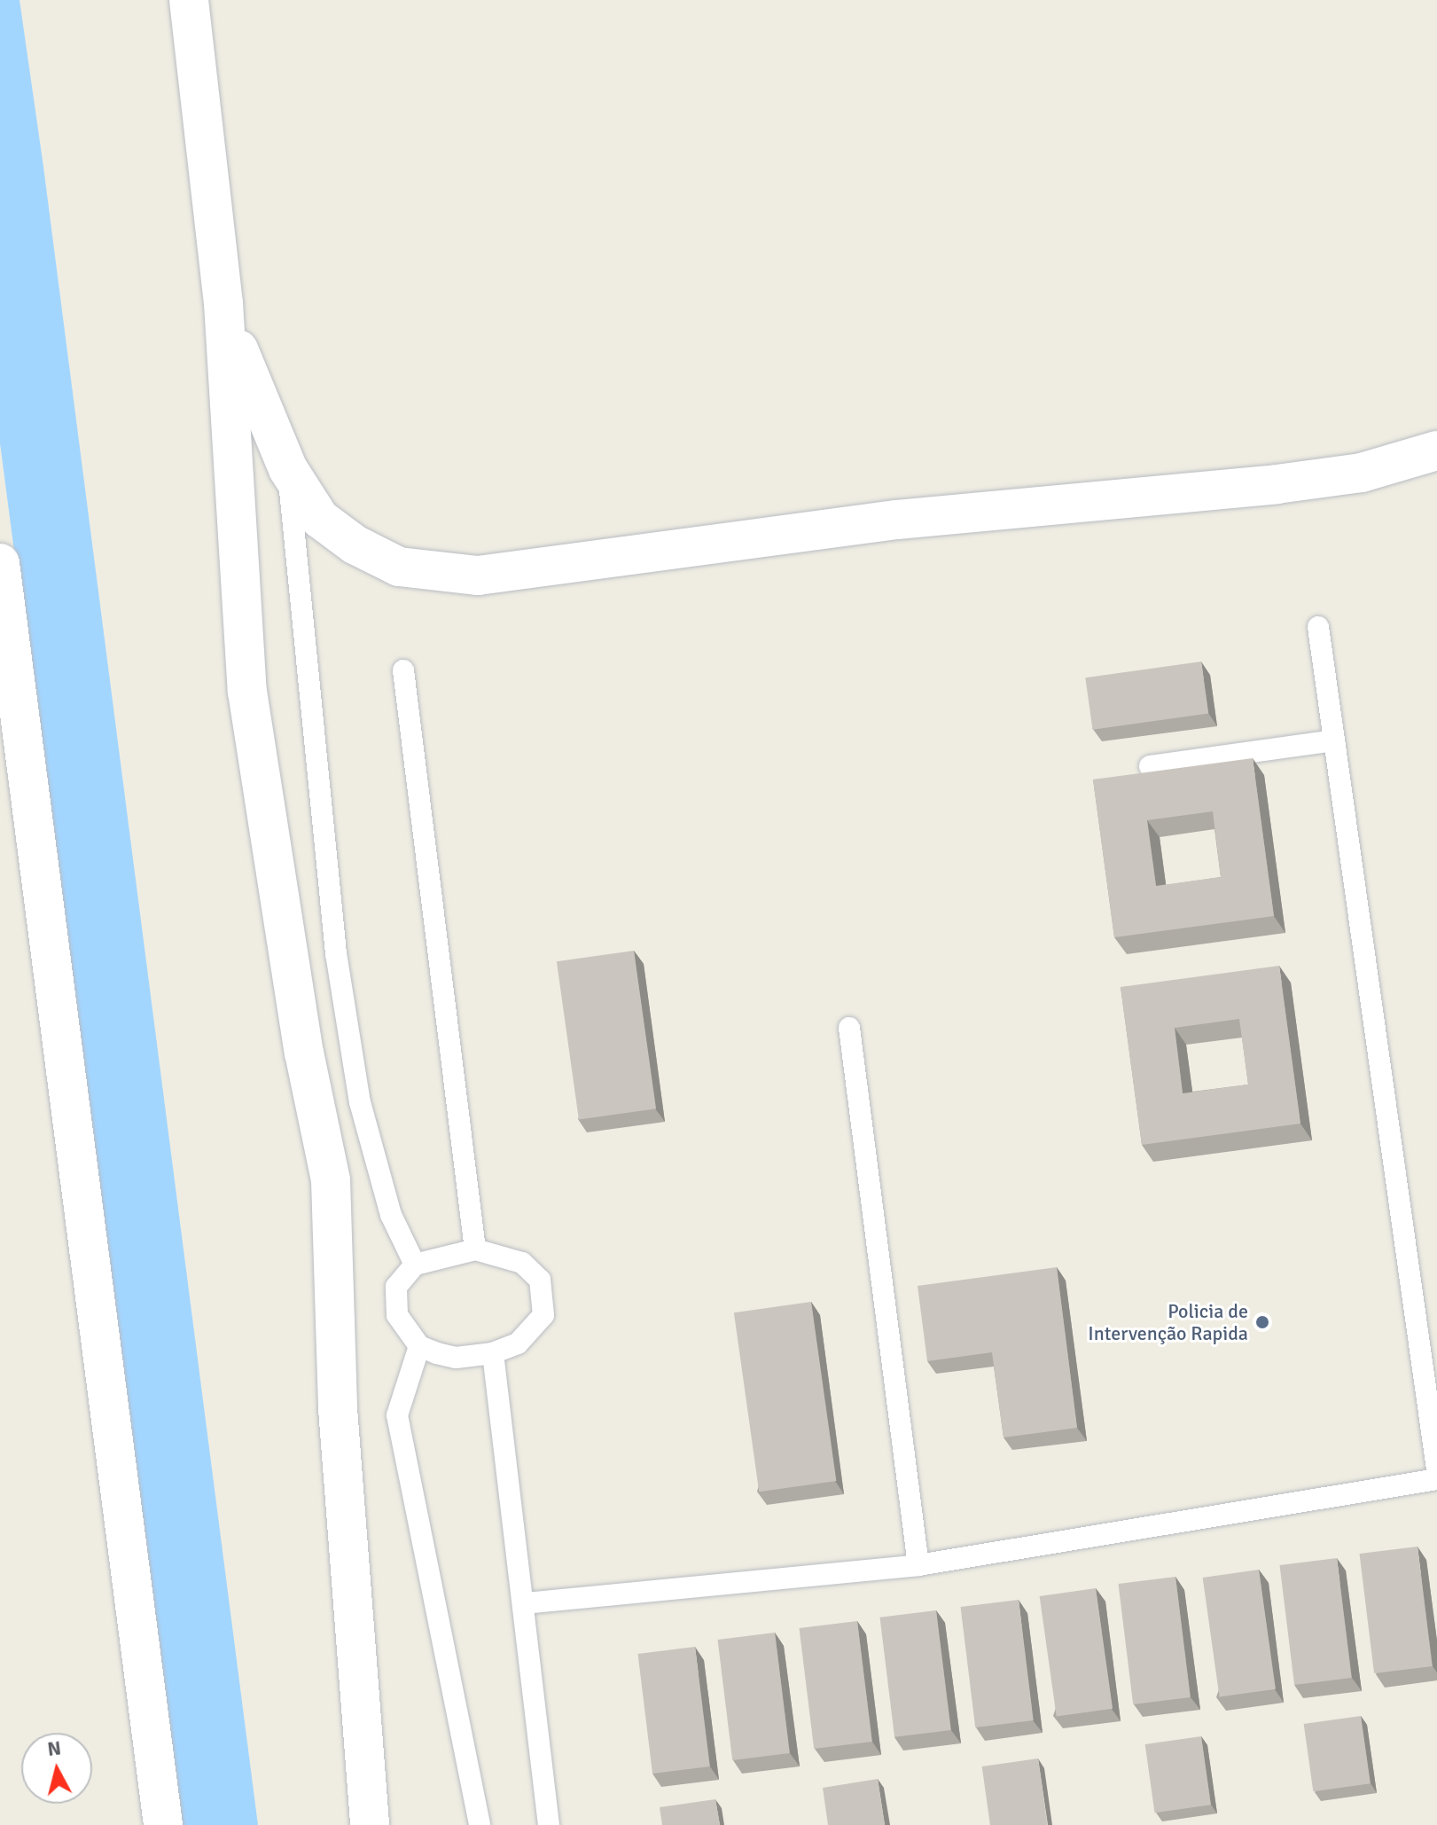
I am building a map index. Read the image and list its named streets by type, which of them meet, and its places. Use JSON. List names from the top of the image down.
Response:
{
  "places": ["Policia de Intervenção Rapida"],
  "north": "top"
}
